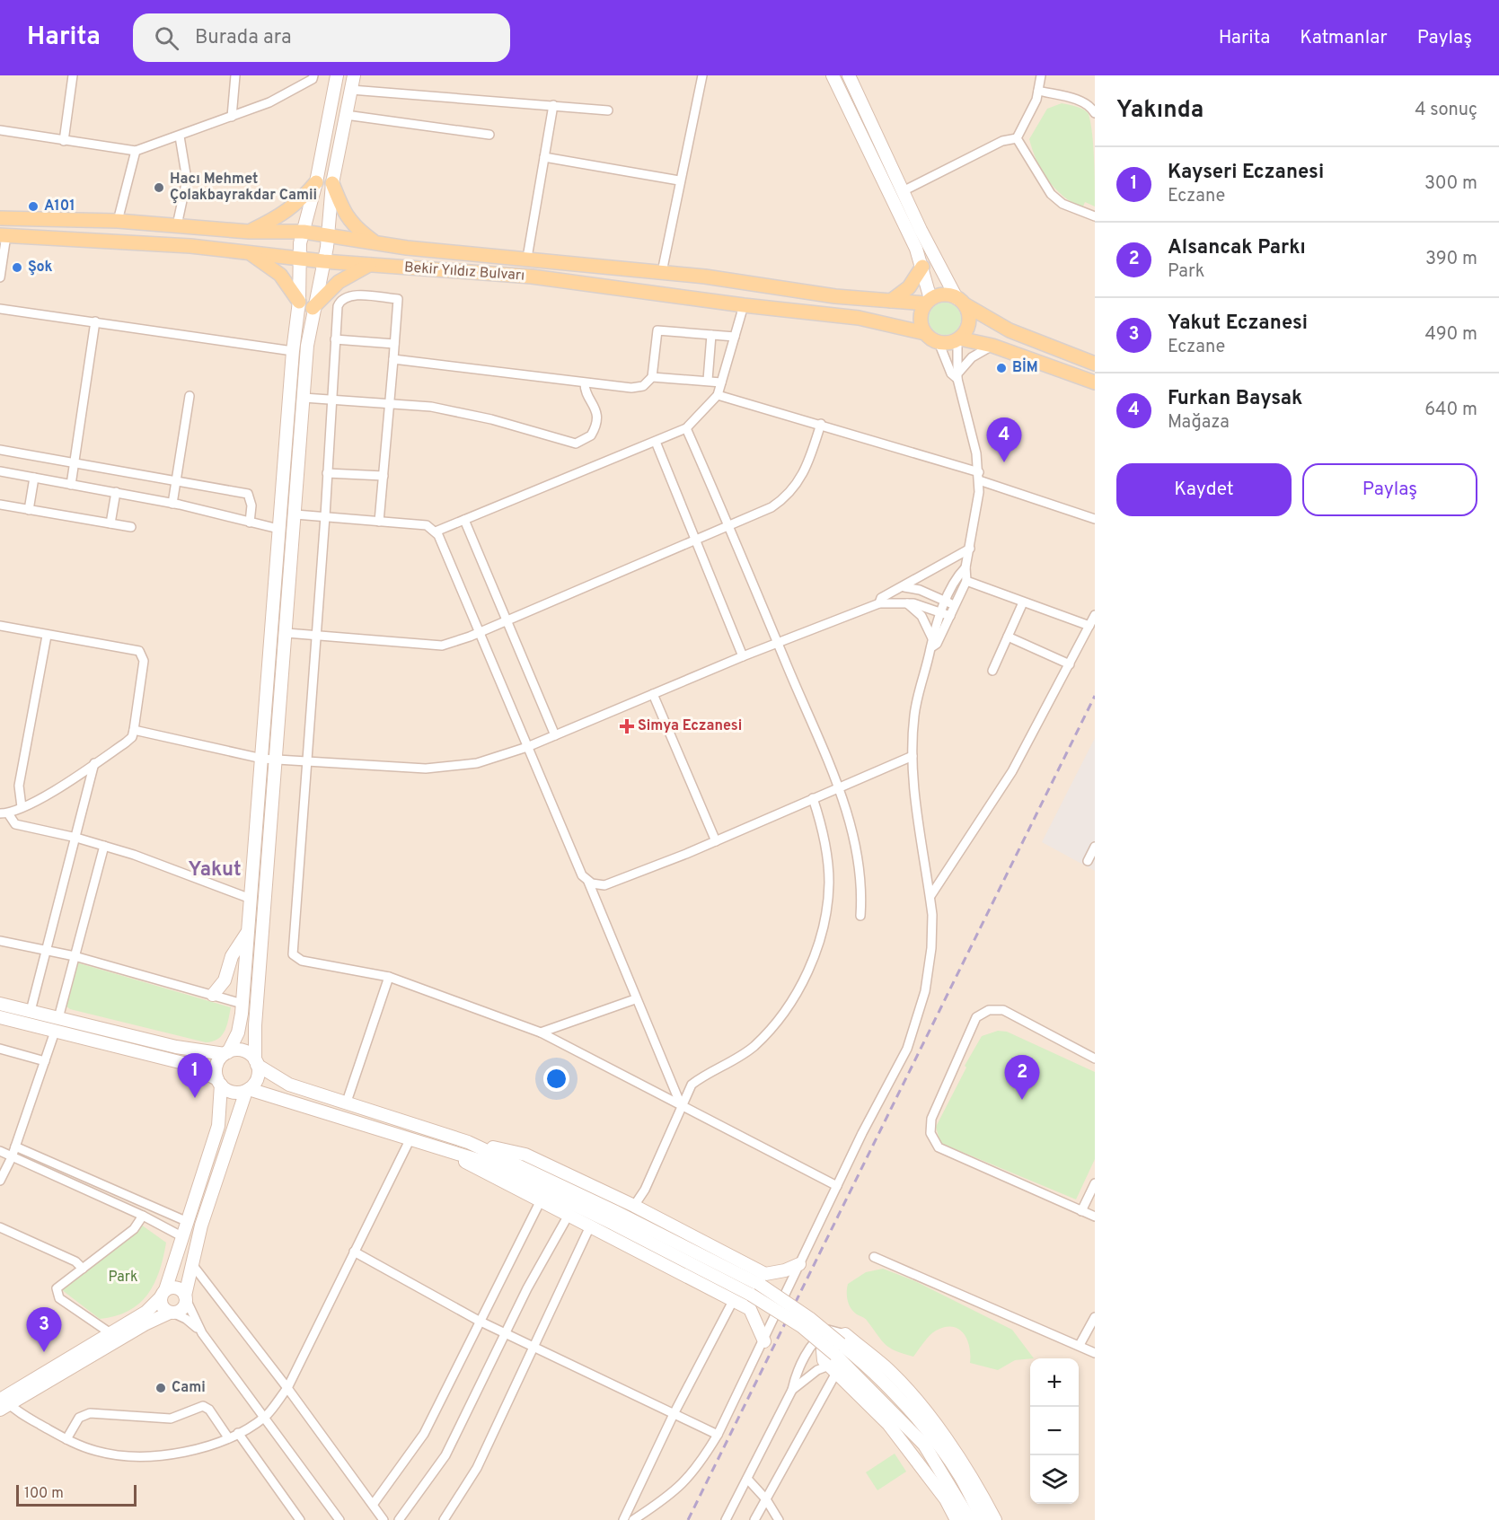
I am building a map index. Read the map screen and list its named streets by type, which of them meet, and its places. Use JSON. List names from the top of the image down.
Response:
{
  "streets": {
    "main road": ["Bekir Yıldız Bulvarı"]
  },
  "districts": ["Yakut"],
  "parks": ["Park"],
  "places": {
    "other": [
      "Hacı Mehmet Çolakbayrakdar Camii",
      "A101",
      "Şok",
      "BİM",
      "Cami"
    ],
    "health": ["Simya Eczanesi"]
  },
  "scale_bar": "100 m",
  "page": {
    "header": "Harita",
    "search": "Burada ara",
    "nav": ["Harita", "Katmanlar", "Paylaş"],
    "heading": ["Yakında", "4 sonuç"],
    "list": [
      {
        "mark": "1",
        "name": "Kayseri Eczanesi",
        "note": "Eczane",
        "value": "300 m"
      },
      {
        "mark": "2",
        "name": "Alsancak Parkı",
        "note": "Park",
        "value": "390 m"
      },
      {
        "mark": "3",
        "name": "Yakut Eczanesi",
        "note": "Eczane",
        "value": "490 m"
      },
      {
        "mark": "4",
        "name": "Furkan Baysak",
        "note": "Mağaza",
        "value": "640 m"
      }
    ],
    "pins": [
      "4",
      "1",
      "2",
      "3"
    ],
    "buttons": ["Kaydet", "Paylaş"],
    "map_buttons": ["+", "−"],
    "scale": "100 m"
  }
}
